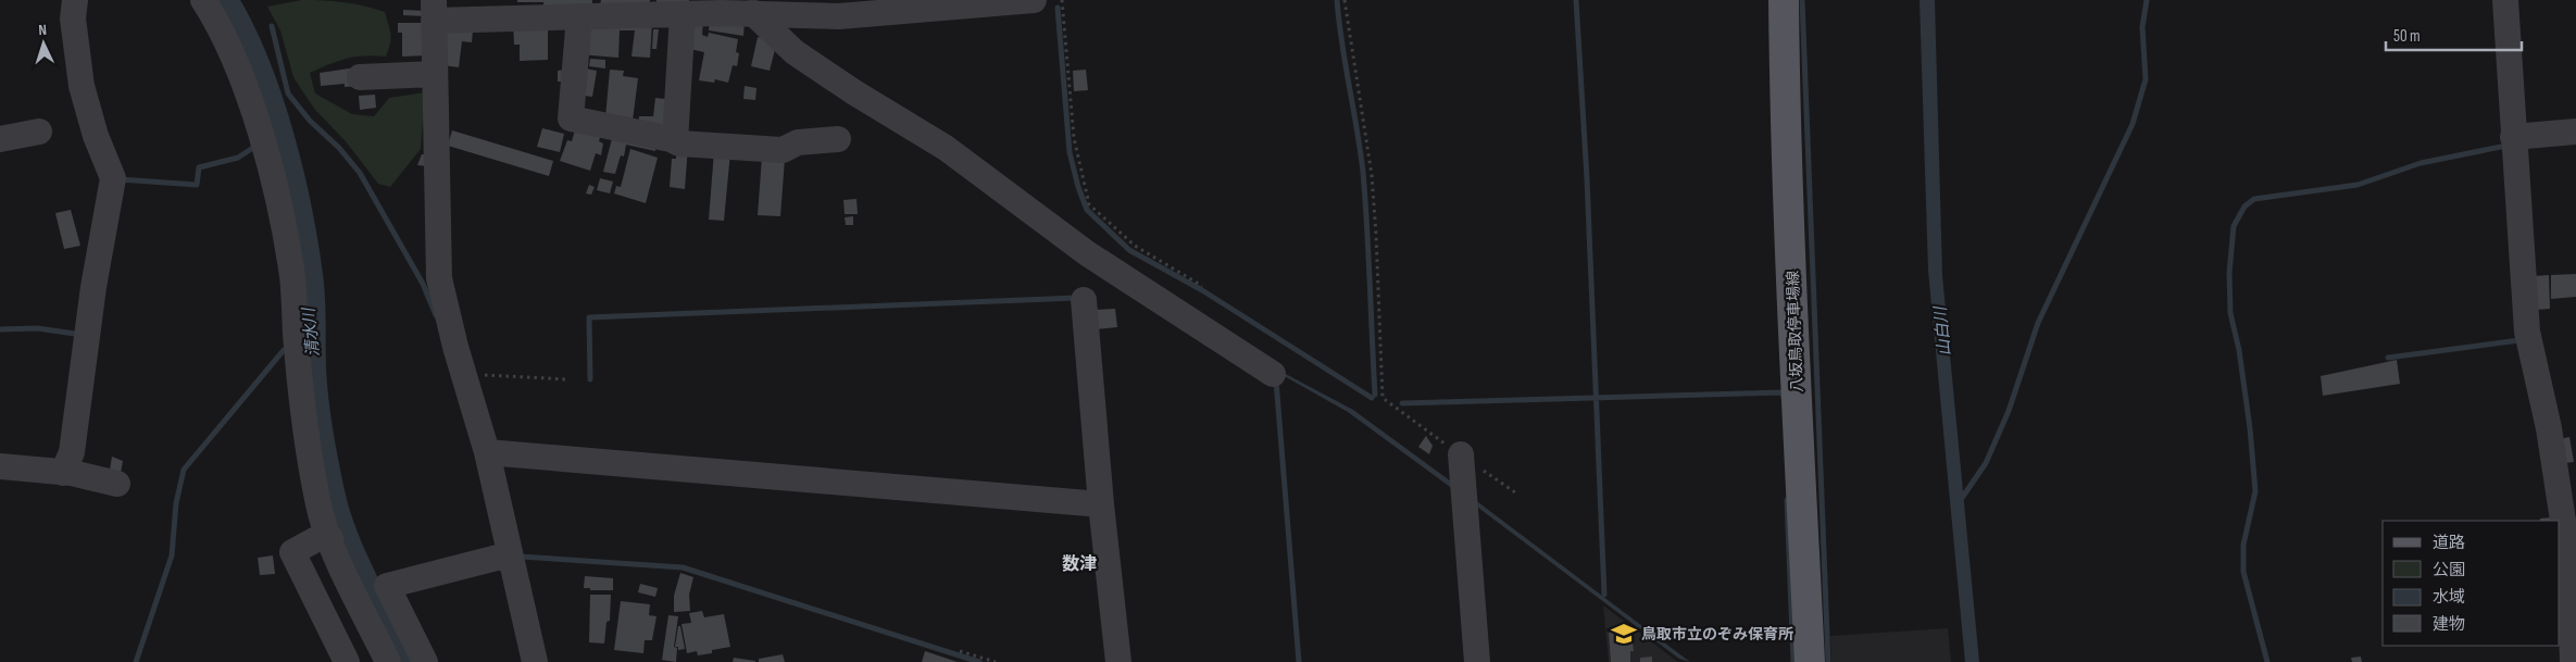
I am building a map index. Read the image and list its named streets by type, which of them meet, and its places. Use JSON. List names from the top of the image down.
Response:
{
  "streets": {
    "main road": ["八坂鳥取停車場線"]
  },
  "districts": ["数津"],
  "water": ["山白川", "清水川"],
  "places": {
    "school or university": ["鳥取市立のぞみ保育所"]
  },
  "legend": [
    "道路",
    "公園",
    "水域",
    "建物"
  ],
  "scale_bar": "50 m",
  "north": "top"
}
